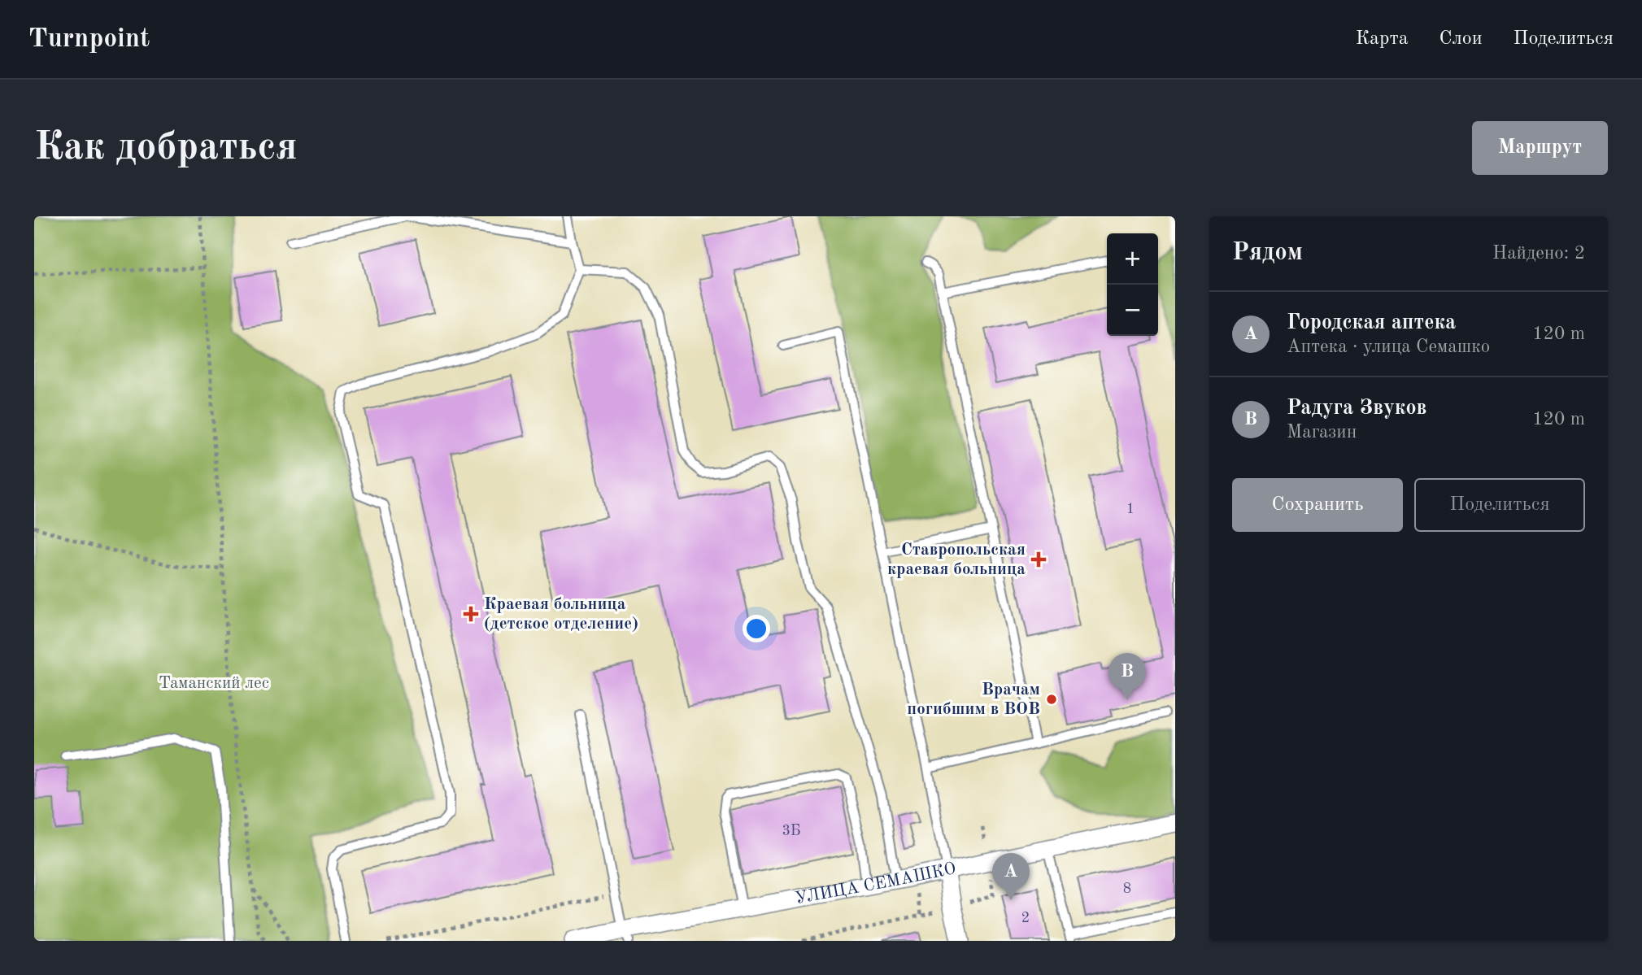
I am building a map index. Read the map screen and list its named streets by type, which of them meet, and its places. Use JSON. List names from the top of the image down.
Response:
{
  "streets": {
    "street": ["УЛИЦА СЕМАШКО"]
  },
  "parks": ["Таманский лес"],
  "places": {
    "health": ["Ставропольская краевая больница", "Краевая больница (детское отделение)"],
    "other": ["Врачам погибшим в ВОВ"]
  },
  "house_numbers": [
    "1",
    "3Б",
    "8",
    "2"
  ],
  "page": {
    "header": "Turnpoint",
    "nav": ["Карта", "Слои", "Поделиться"],
    "buttons": [
      "Маршрут",
      ["Сохранить", "Поделиться"]
    ],
    "title": "Как добраться",
    "heading": ["Рядом", "Найдено: 2"],
    "map_buttons": ["+", "−"],
    "list": [
      {
        "mark": "A",
        "name": "Городская аптека",
        "note": "Аптека · улица Семашко",
        "value": "120 m"
      },
      {
        "mark": "B",
        "name": "Радуга Звуков",
        "note": "Магазин",
        "value": "120 m"
      }
    ],
    "pins": ["B", "A"]
  }
}
